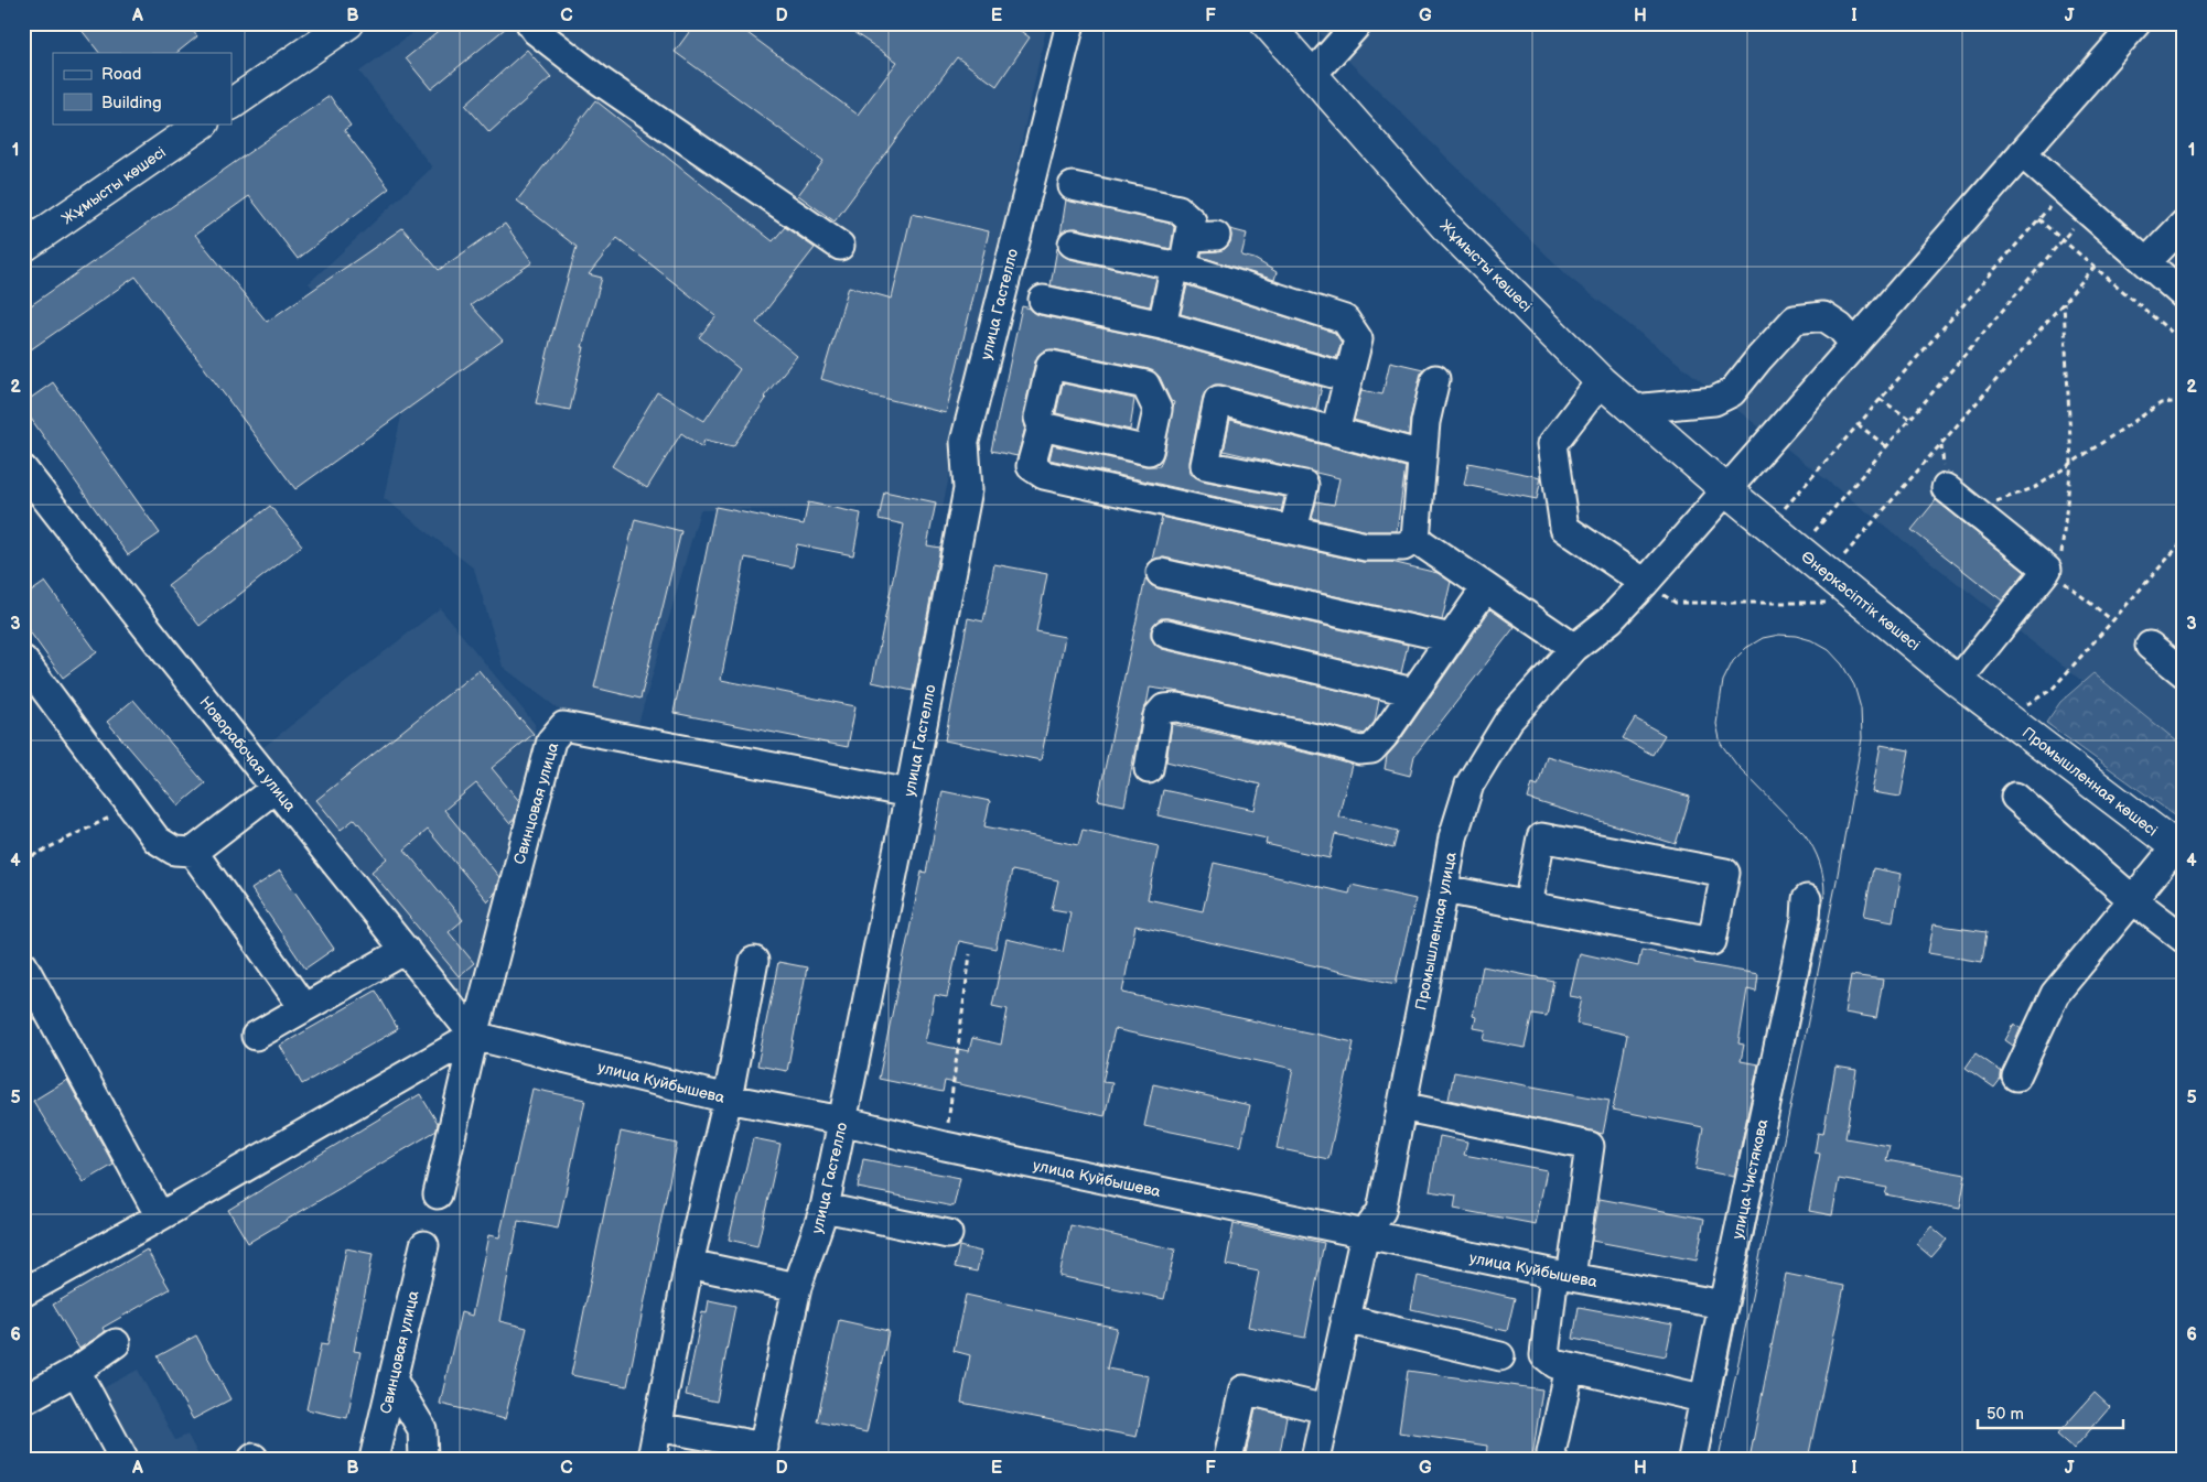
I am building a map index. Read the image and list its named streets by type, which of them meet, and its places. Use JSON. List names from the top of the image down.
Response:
{
  "streets": {
    "main road": ["Жұмысты көшесі", "Өнеркәсіптік көшесі", "Промышленная көшесі"],
    "street": [
      "улица Гастелло",
      "Новорабочая улица",
      "Свинцовая улица",
      "Промышленная улица",
      "улица Куйбышева",
      "улица Чистякова"
    ]
  },
  "crossings": [
    ["Жұмысты көшесі", "Өнеркәсіптік көшесі"],
    ["Жұмысты көшесі", "Промышленная улица"],
    ["улица Гастелло", "Свинцовая улица"],
    ["улица Гастелло", "улица Куйбышева"],
    ["Өнеркәсіптік көшесі", "Промышленная көшесі"],
    ["Өнеркәсіптік көшесі", "Промышленная улица"],
    ["Новорабочая улица", "Свинцовая улица"],
    ["Новорабочая улица", "улица Куйбышева"],
    ["Свинцовая улица", "улица Куйбышева"],
    ["Промышленная улица", "улица Куйбышева"],
    ["улица Куйбышева", "улица Чистякова"]
  ],
  "legend": ["Road", "Building"],
  "scale_bar": "50 m",
  "grid": {
    "columns": [
      "A",
      "B",
      "C",
      "D",
      "E",
      "F",
      "G",
      "H",
      "I",
      "J"
    ],
    "rows": [
      "1",
      "2",
      "3",
      "4",
      "5",
      "6"
    ]
  }
}
